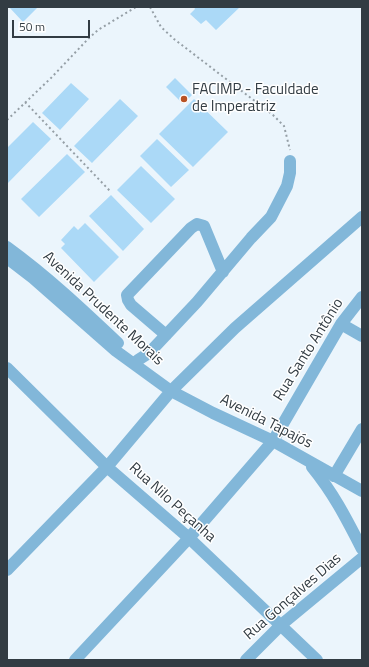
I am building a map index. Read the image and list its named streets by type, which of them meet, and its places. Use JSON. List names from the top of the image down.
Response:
{
  "streets": {
    "street": [
      "Avenida Prudente Morais",
      "Rua Santo Antônio",
      "Avenida Tapajós",
      "Rua Nilo Peçanha",
      "Rua Gonçalves Dias"
    ]
  },
  "crossings": [
    ["Avenida Prudente Morais", "Avenida Tapajós"],
    ["Rua Santo Antônio", "Avenida Tapajós"],
    ["Rua Santo Antônio", "Rua Nilo Peçanha"],
    ["Rua Nilo Peçanha", "Rua Gonçalves Dias"]
  ],
  "places": ["FACIMP - Faculdade de Imperatriz"],
  "scale_bar": "50 m"
}
